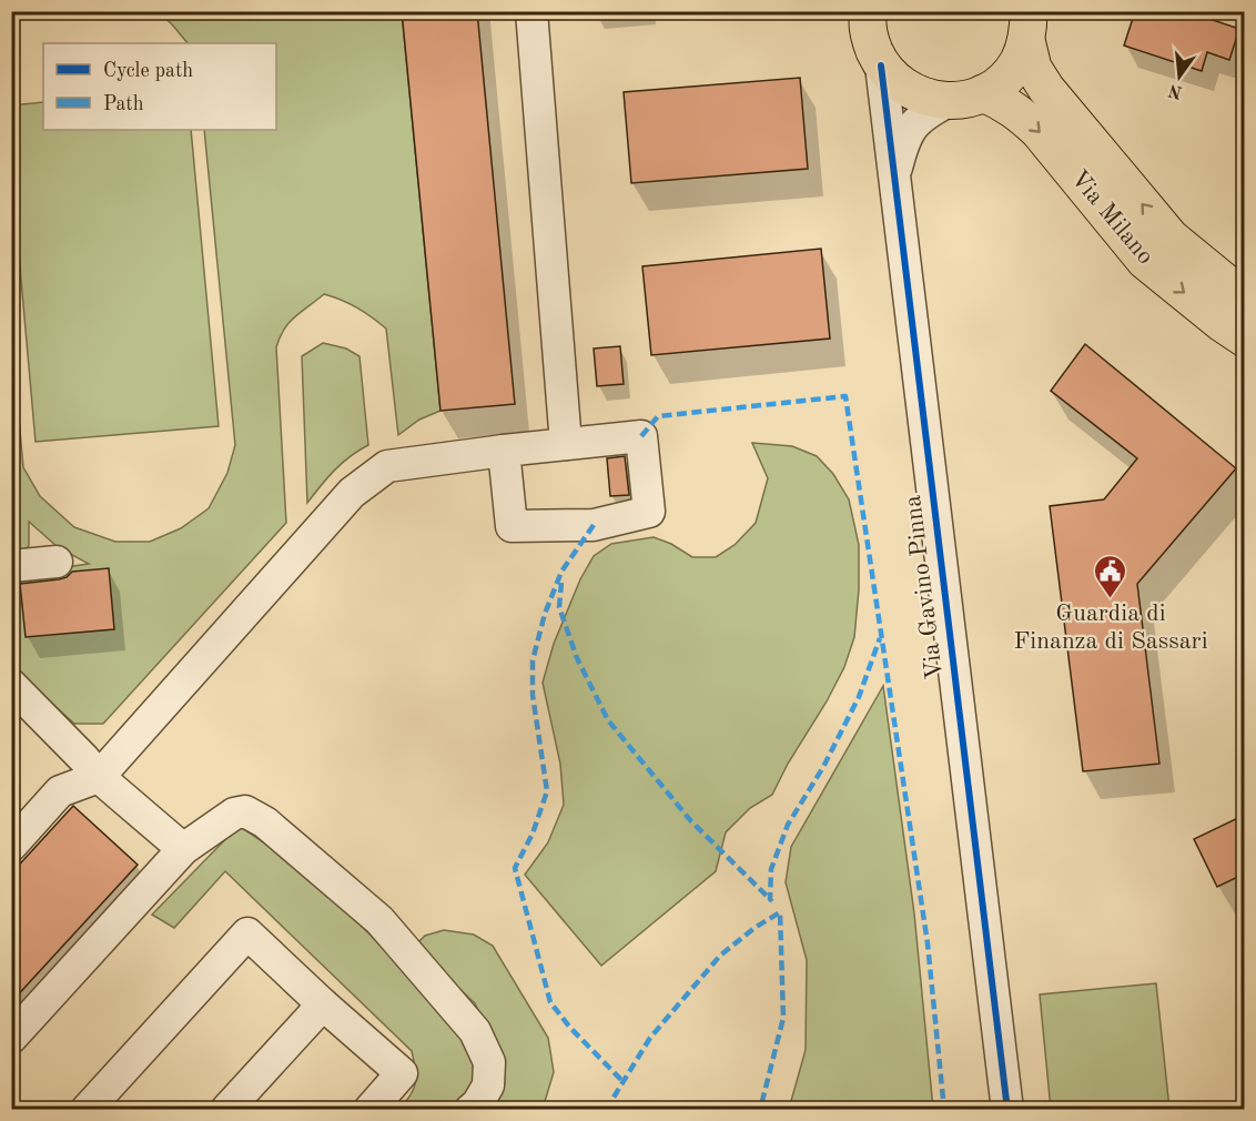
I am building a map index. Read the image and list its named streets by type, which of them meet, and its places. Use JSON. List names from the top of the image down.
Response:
{
  "streets": {
    "main road": ["Via Milano"],
    "street": ["Via Gavino Pinna"]
  },
  "crossings": [
    ["Via Milano", "Via Gavino Pinna"]
  ],
  "places": {
    "public building": ["Guardia di Finanza di Sassari"]
  },
  "legend": ["Cycle path", "Path"],
  "north": "bottom"
}
